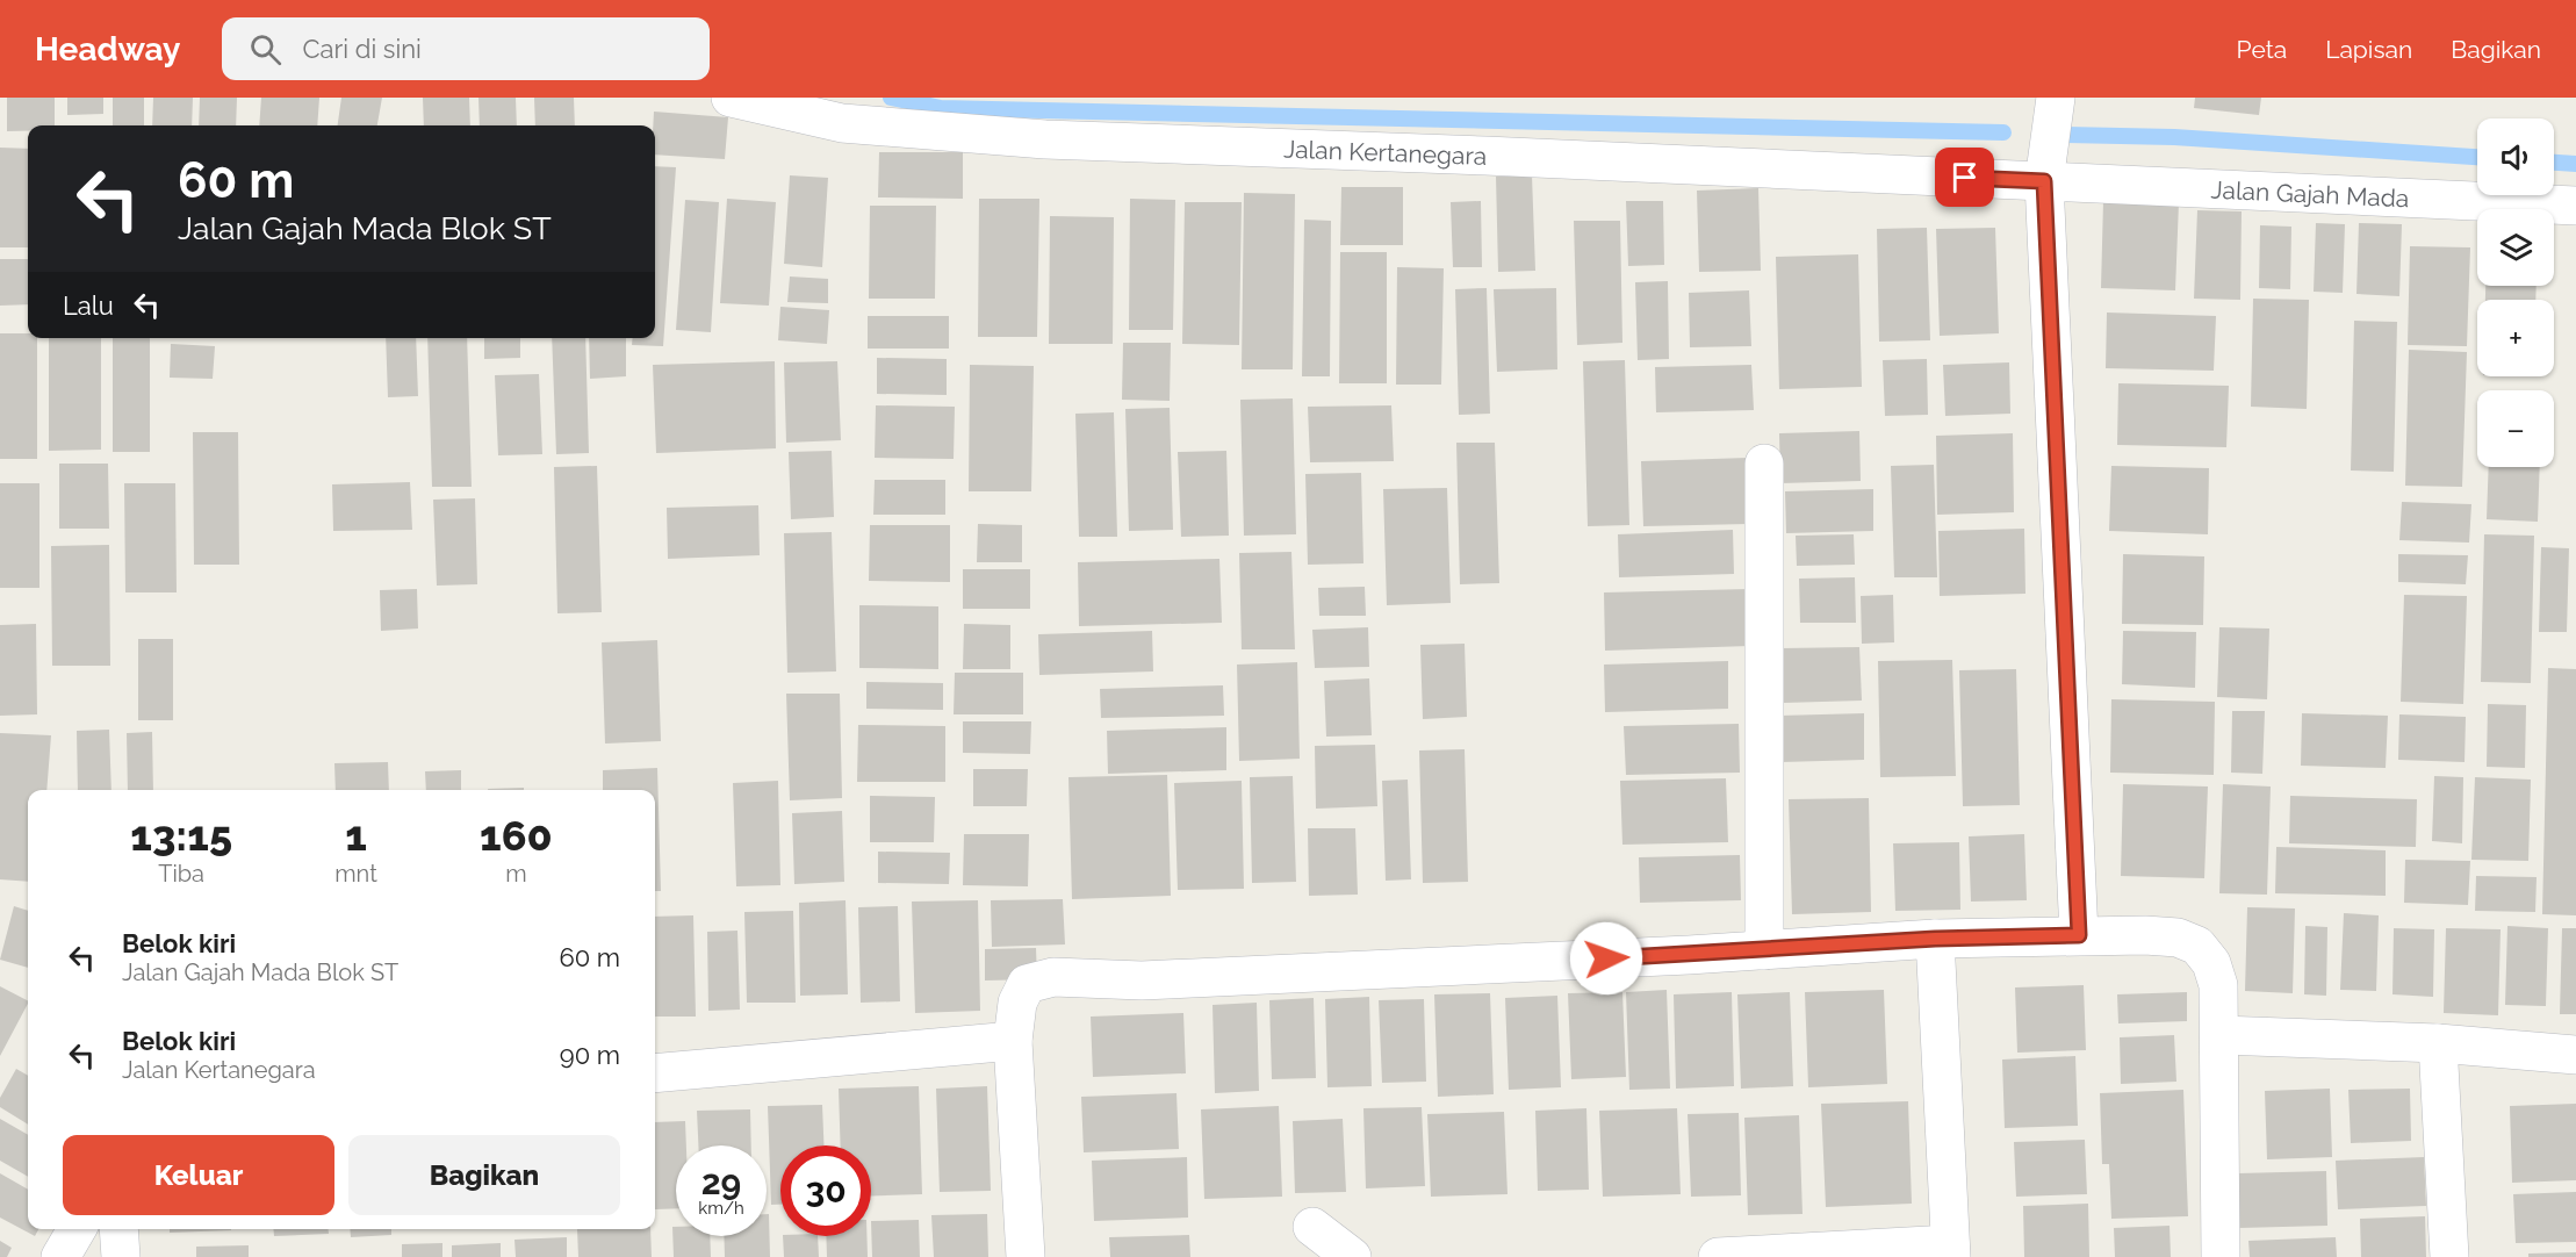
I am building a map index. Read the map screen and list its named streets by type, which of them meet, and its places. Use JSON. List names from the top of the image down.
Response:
{
  "streets": {
    "street": ["Jalan Kertanegara", "Jalan Gajah Mada"]
  },
  "crossings": [
    ["Jalan Kertanegara", "Jalan Gajah Mada"]
  ],
  "page": {
    "header": "Headway",
    "search": "Cari di sini",
    "nav": ["Peta", "Lapisan", "Bagikan"],
    "map_buttons": ["+", "−"],
    "turn": ["60 m", "Jalan Gajah Mada Blok ST"],
    "then": "Lalu",
    "eta": [
      "13:15",
      "Tiba",
      "1",
      "mnt",
      "160",
      "m"
    ],
    "list": [
      {
        "name": "Belok kiri",
        "note": "Jalan Gajah Mada Blok ST",
        "value": "60 m"
      },
      {
        "name": "Belok kiri",
        "note": "Jalan Kertanegara",
        "value": "90 m"
      }
    ],
    "buttons": ["Keluar", "Bagikan"],
    "speed": "29 km/h",
    "limit": "30"
  }
}
